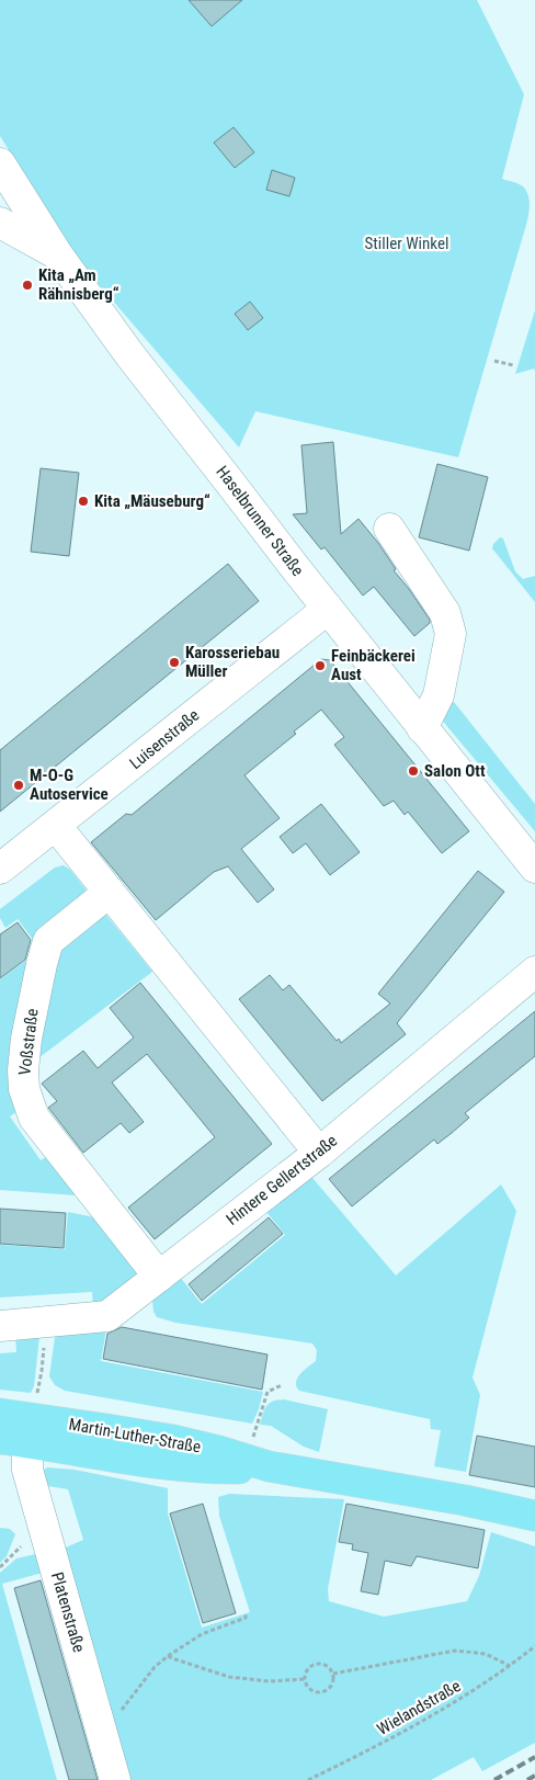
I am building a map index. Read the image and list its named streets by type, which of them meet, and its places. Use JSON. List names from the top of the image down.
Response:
{
  "streets": {
    "main road": ["Martin-Luther-Straße"],
    "street": [
      "Haselbrunner Straße",
      "Luisenstraße",
      "Voßstraße",
      "Hintere Gellertstraße",
      "Platenstraße"
    ],
    "path": ["Wielandstraße"]
  },
  "crossings": [
    ["Haselbrunner Straße", "Luisenstraße"],
    ["Voßstraße", "Hintere Gellertstraße"],
    ["Martin-Luther-Straße", "Platenstraße"]
  ],
  "parks": ["Stiller Winkel"],
  "places": [
    "Kita „Am Rähnisberg“",
    "Kita „Mäuseburg“",
    "Karosseriebau Müller",
    "Feinbäckerei Aust",
    "Salon Ott",
    "M-O-G Autoservice"
  ]
}
